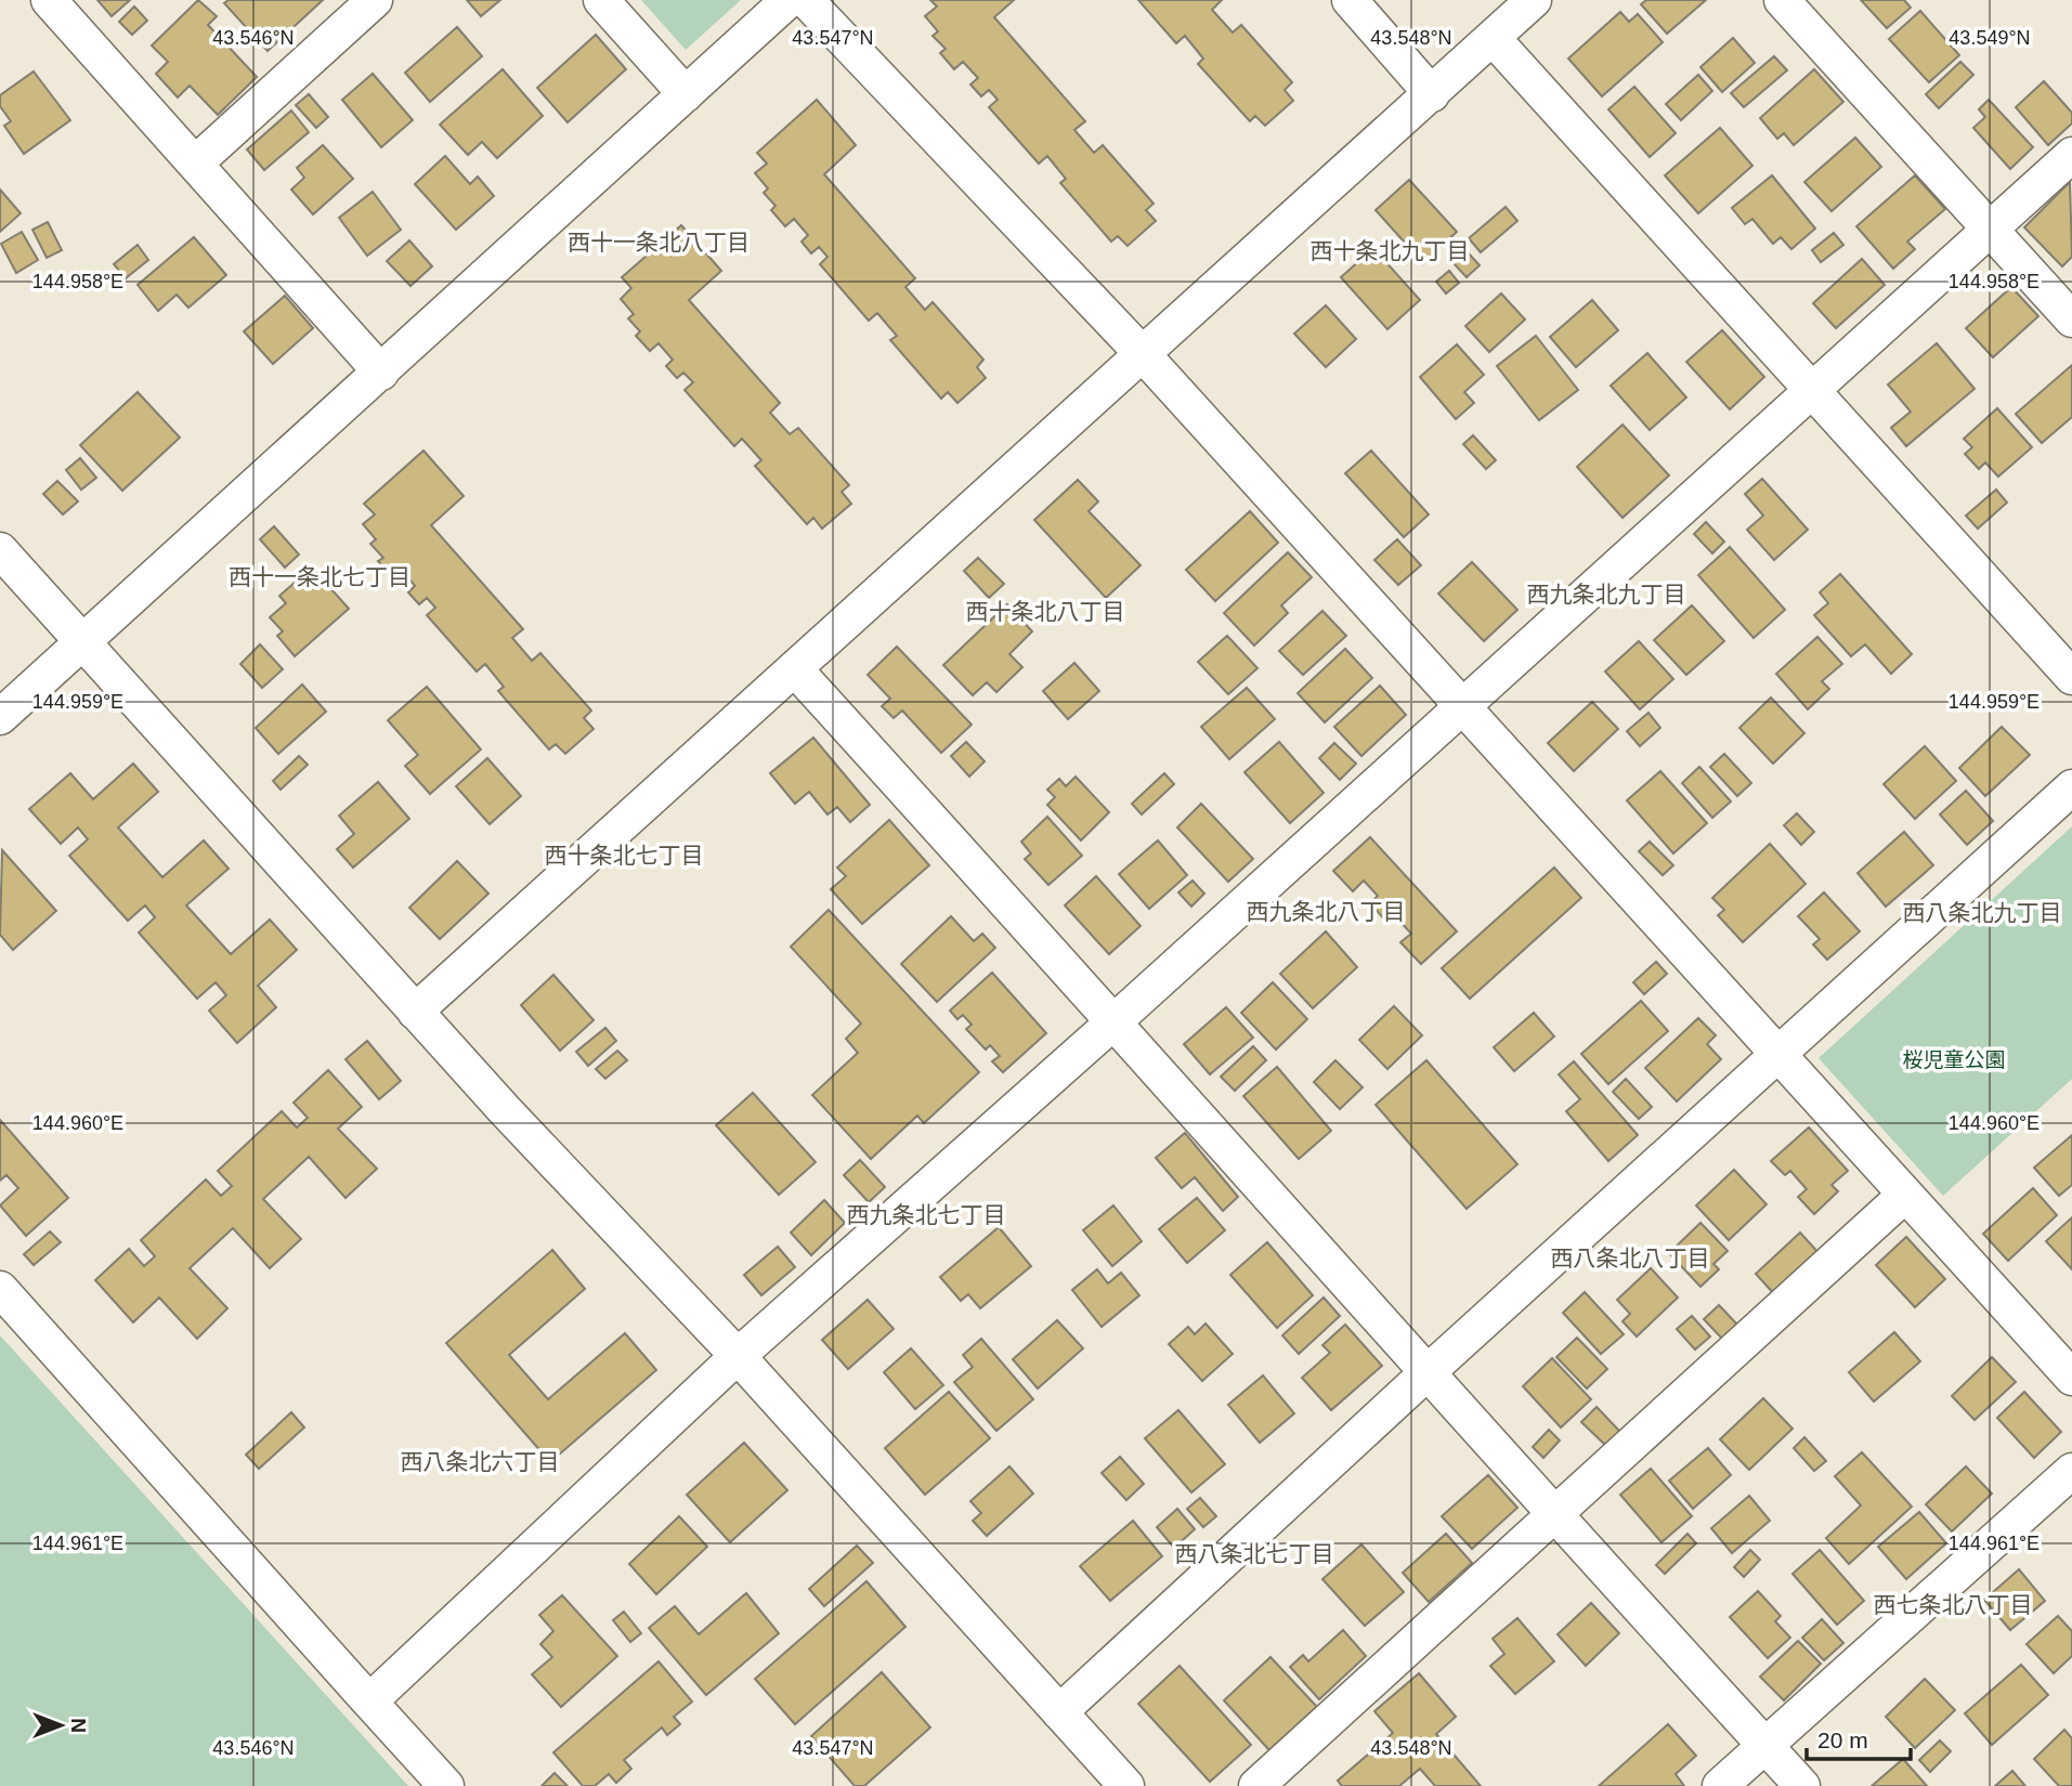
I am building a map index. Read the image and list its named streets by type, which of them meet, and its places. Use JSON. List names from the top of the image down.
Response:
{
  "districts": [
    "西十一条北八丁目",
    "西十条北九丁目",
    "西十一条北七丁目",
    "西九条北九丁目",
    "西十条北八丁目",
    "西十条北七丁目",
    "西九条北八丁目",
    "西八条北九丁目",
    "西九条北七丁目",
    "西八条北八丁目",
    "西八条北六丁目",
    "西八条北七丁目",
    "西七条北八丁目"
  ],
  "parks": ["桜児童公園"],
  "scale_bar": "20 m",
  "north": "right",
  "coordinates": [
    "43.546°N",
    "43.547°N",
    "43.548°N",
    "43.549°N",
    "144.958°E",
    "144.959°E",
    "144.960°E",
    "144.961°E"
  ]
}
